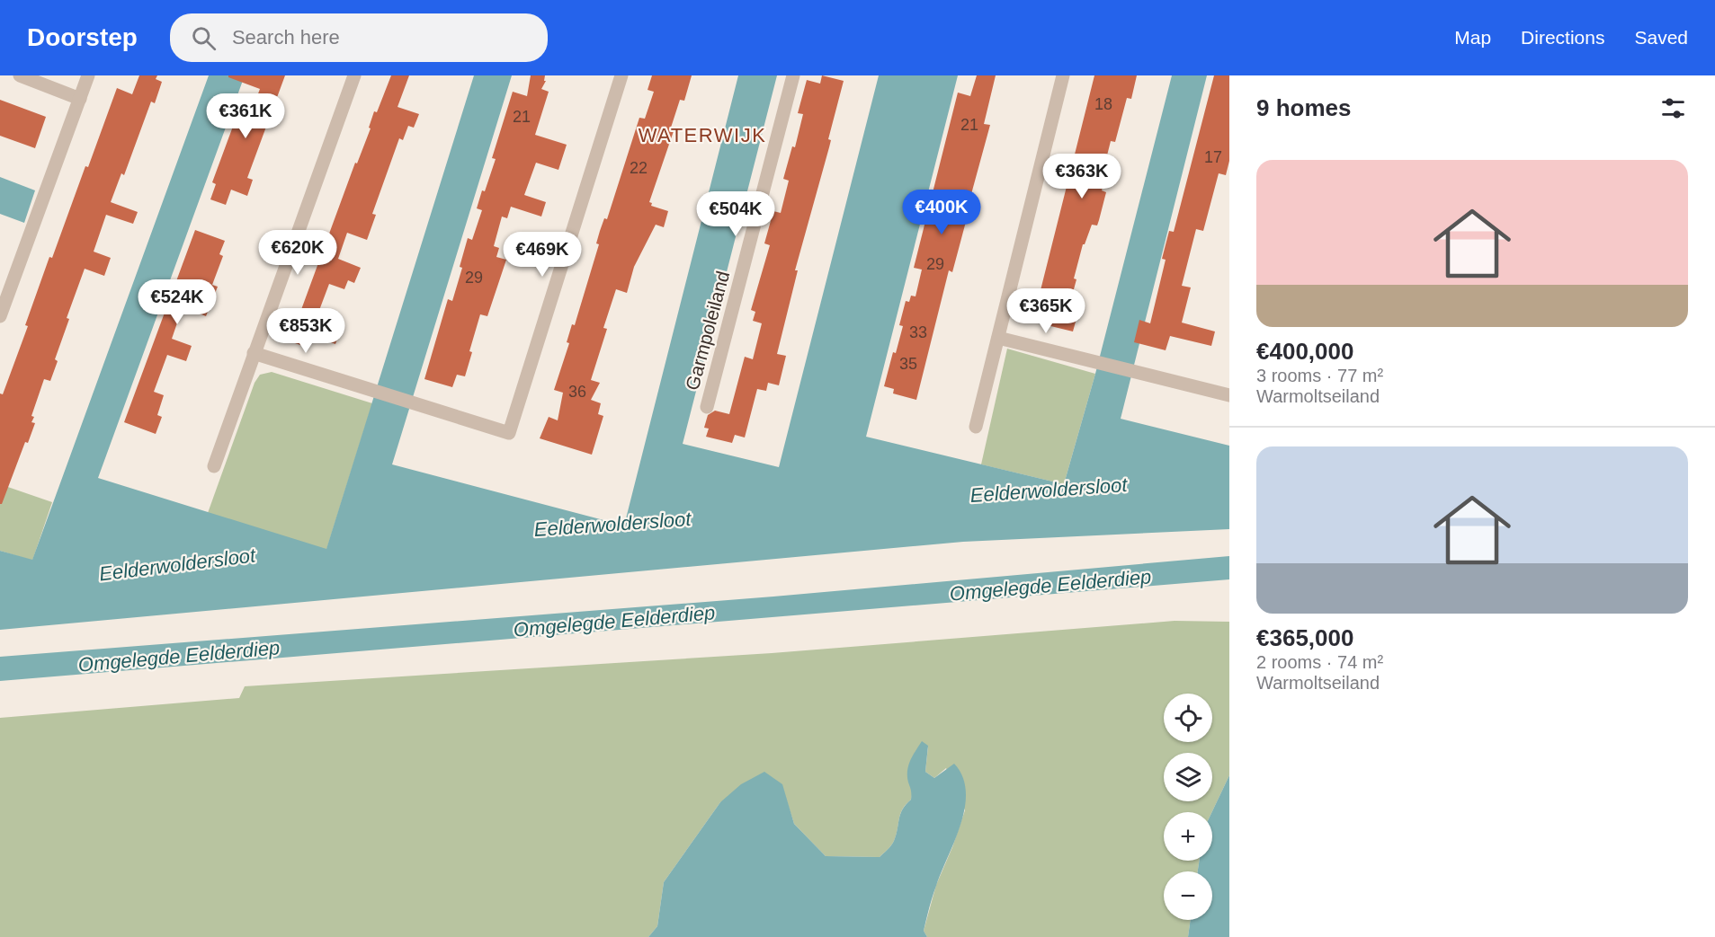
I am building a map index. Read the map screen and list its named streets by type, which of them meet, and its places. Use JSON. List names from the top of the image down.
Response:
{
  "streets": {
    "street": ["Garmpoleiland"]
  },
  "districts": ["WATERWIJK"],
  "water": ["Eelderwoldersloot", "Omgelegde Eelderdiep"],
  "house_numbers": [
    "18",
    "21",
    "21",
    "17",
    "22",
    "29",
    "29",
    "33",
    "35",
    "36"
  ],
  "page": {
    "header": "Doorstep",
    "search": "Search here",
    "nav": ["Map", "Directions", "Saved"],
    "heading": "9 homes",
    "price": [
      "€361K",
      "€363K",
      "€400K",
      "€504K",
      "€620K",
      "€469K",
      "€524K",
      "€365K",
      "€853K"
    ],
    "list": [
      {
        "name": "€400,000",
        "note": "3 rooms · 77 m² · Warmoltseiland"
      },
      {
        "name": "€365,000",
        "note": "2 rooms · 74 m² · Warmoltseiland"
      }
    ],
    "map_buttons": ["+", "−"]
  }
}
